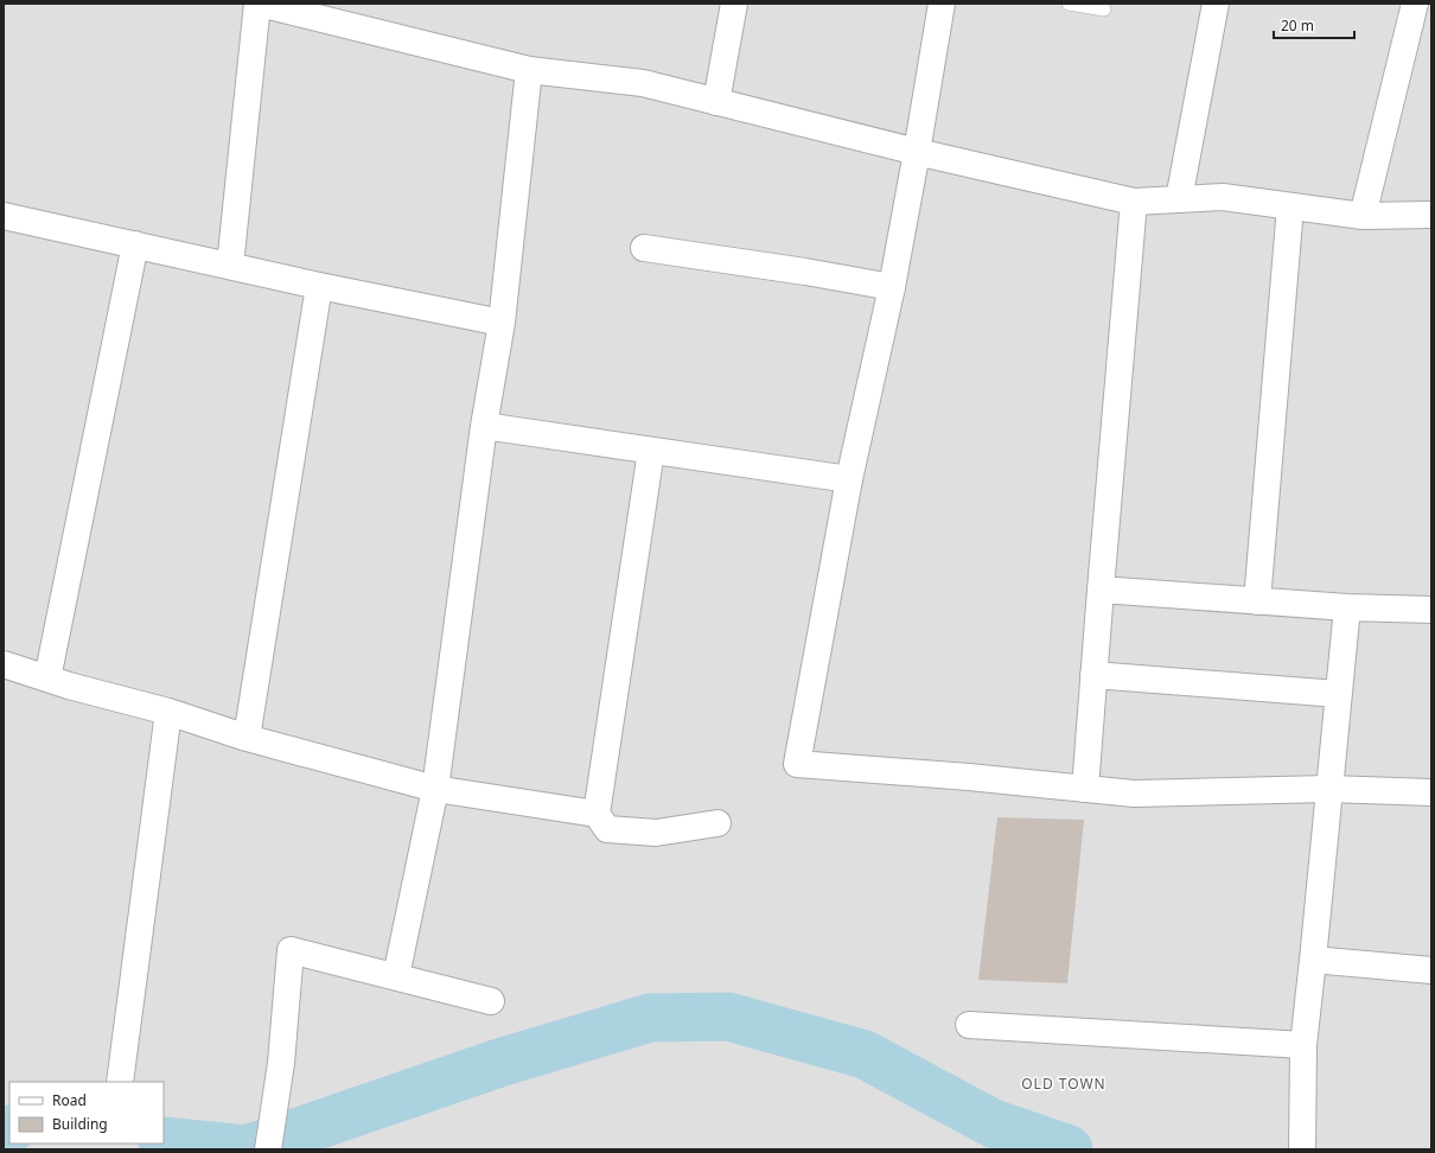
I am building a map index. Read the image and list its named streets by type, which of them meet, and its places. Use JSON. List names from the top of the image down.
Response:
{
  "districts": ["OLD TOWN"],
  "legend": ["Road", "Building"],
  "scale_bar": "20 m"
}
